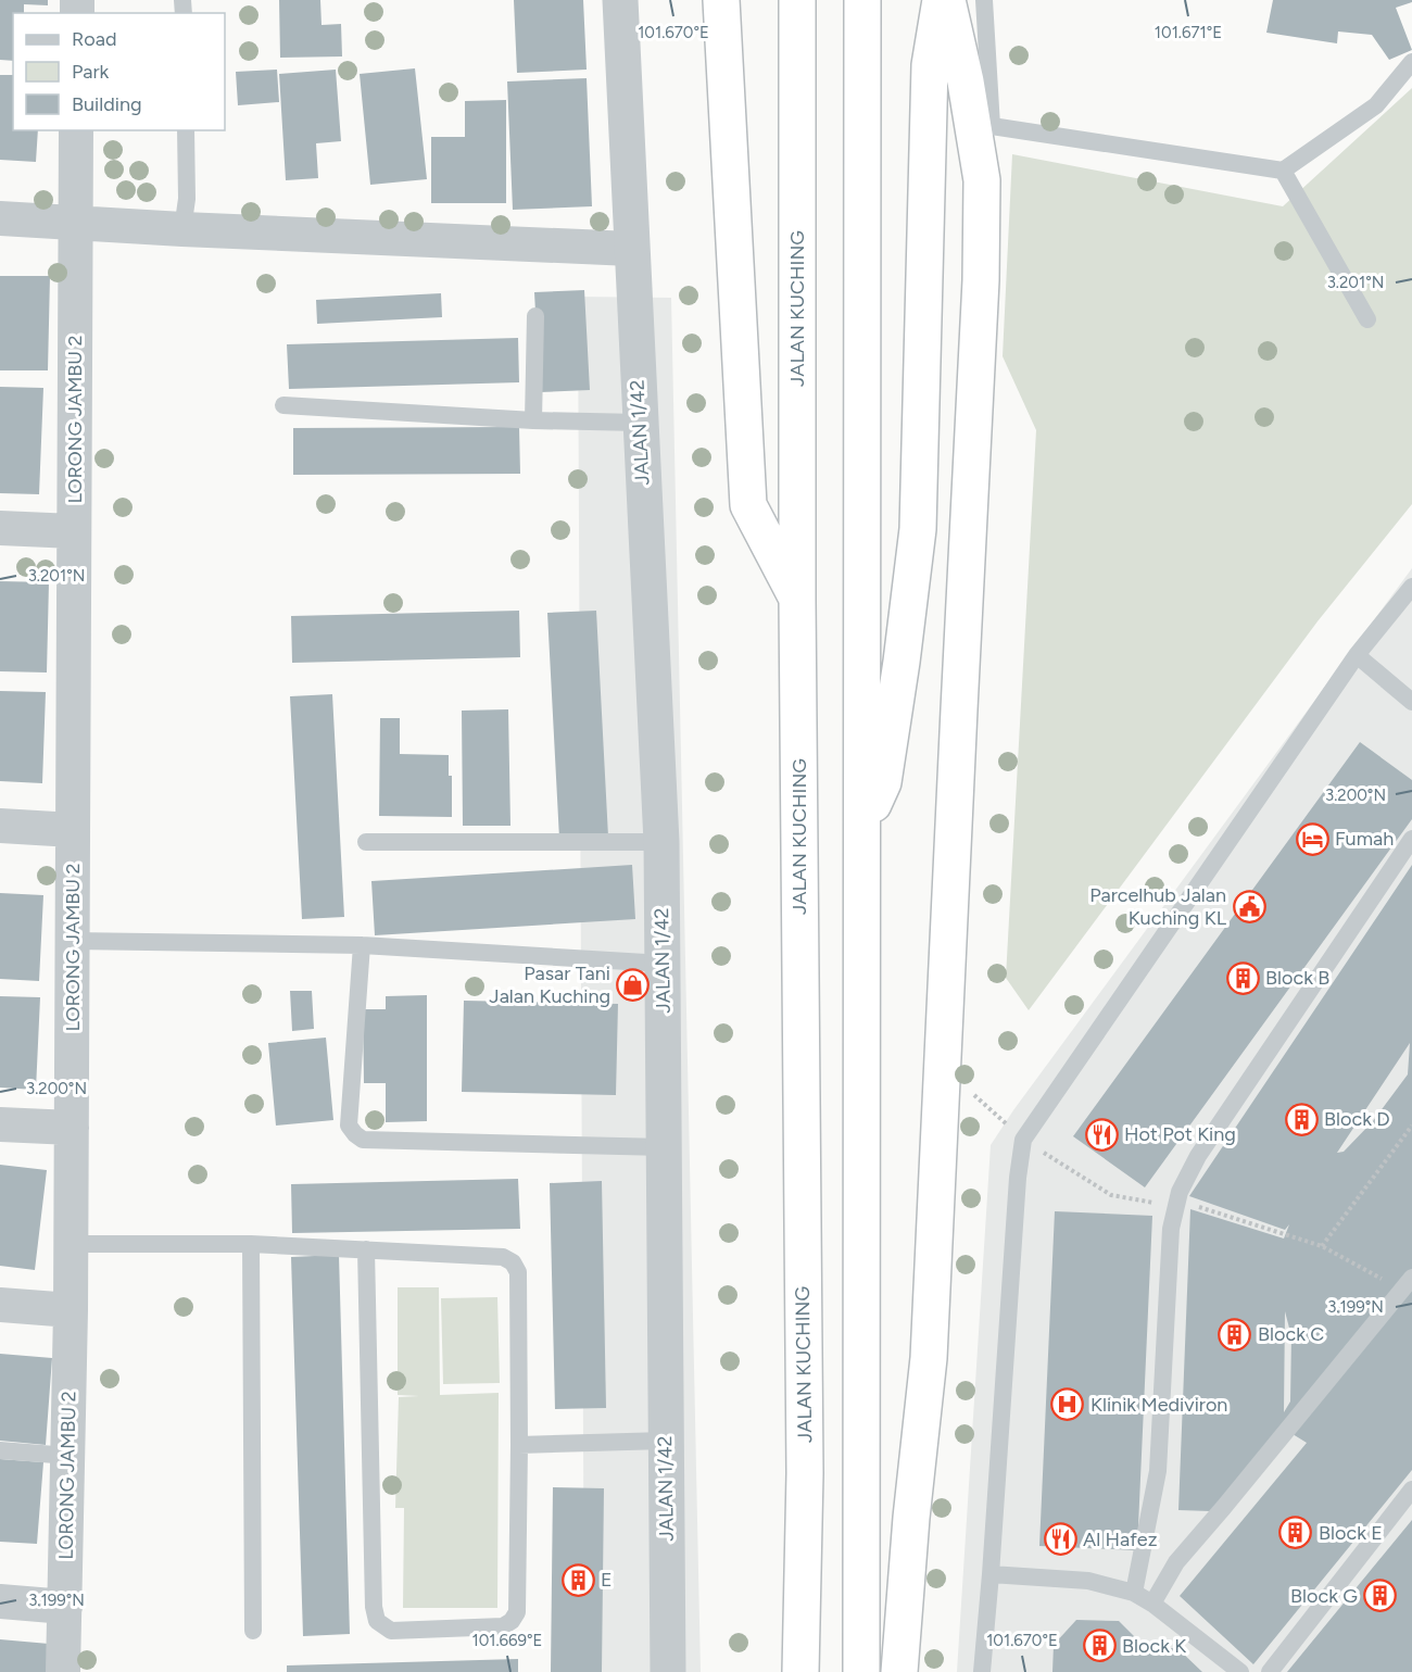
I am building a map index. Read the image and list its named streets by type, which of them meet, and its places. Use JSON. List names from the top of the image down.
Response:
{
  "streets": {
    "highway": ["JALAN KUCHING"],
    "street": ["LORONG JAMBU 2", "JALAN 1/42"]
  },
  "places": {
    "hotel": ["Fumah"],
    "public building": ["Parcelhub Jalan Kuching KL"],
    "building": [
      "Block B",
      "Block D",
      "Block C",
      "Block E",
      "E",
      "Block G",
      "Block K"
    ],
    "shop": ["Pasar Tani Jalan Kuching"],
    "restaurant": ["Hot Pot King", "Al Hafez"],
    "hospital": ["Klinik Mediviron"]
  },
  "legend": ["Road", "Park", "Building"],
  "coordinates": [
    "101.670°E",
    "101.671°E",
    "3.201°N",
    "3.200°N",
    "3.199°N",
    "101.669°E"
  ]
}
